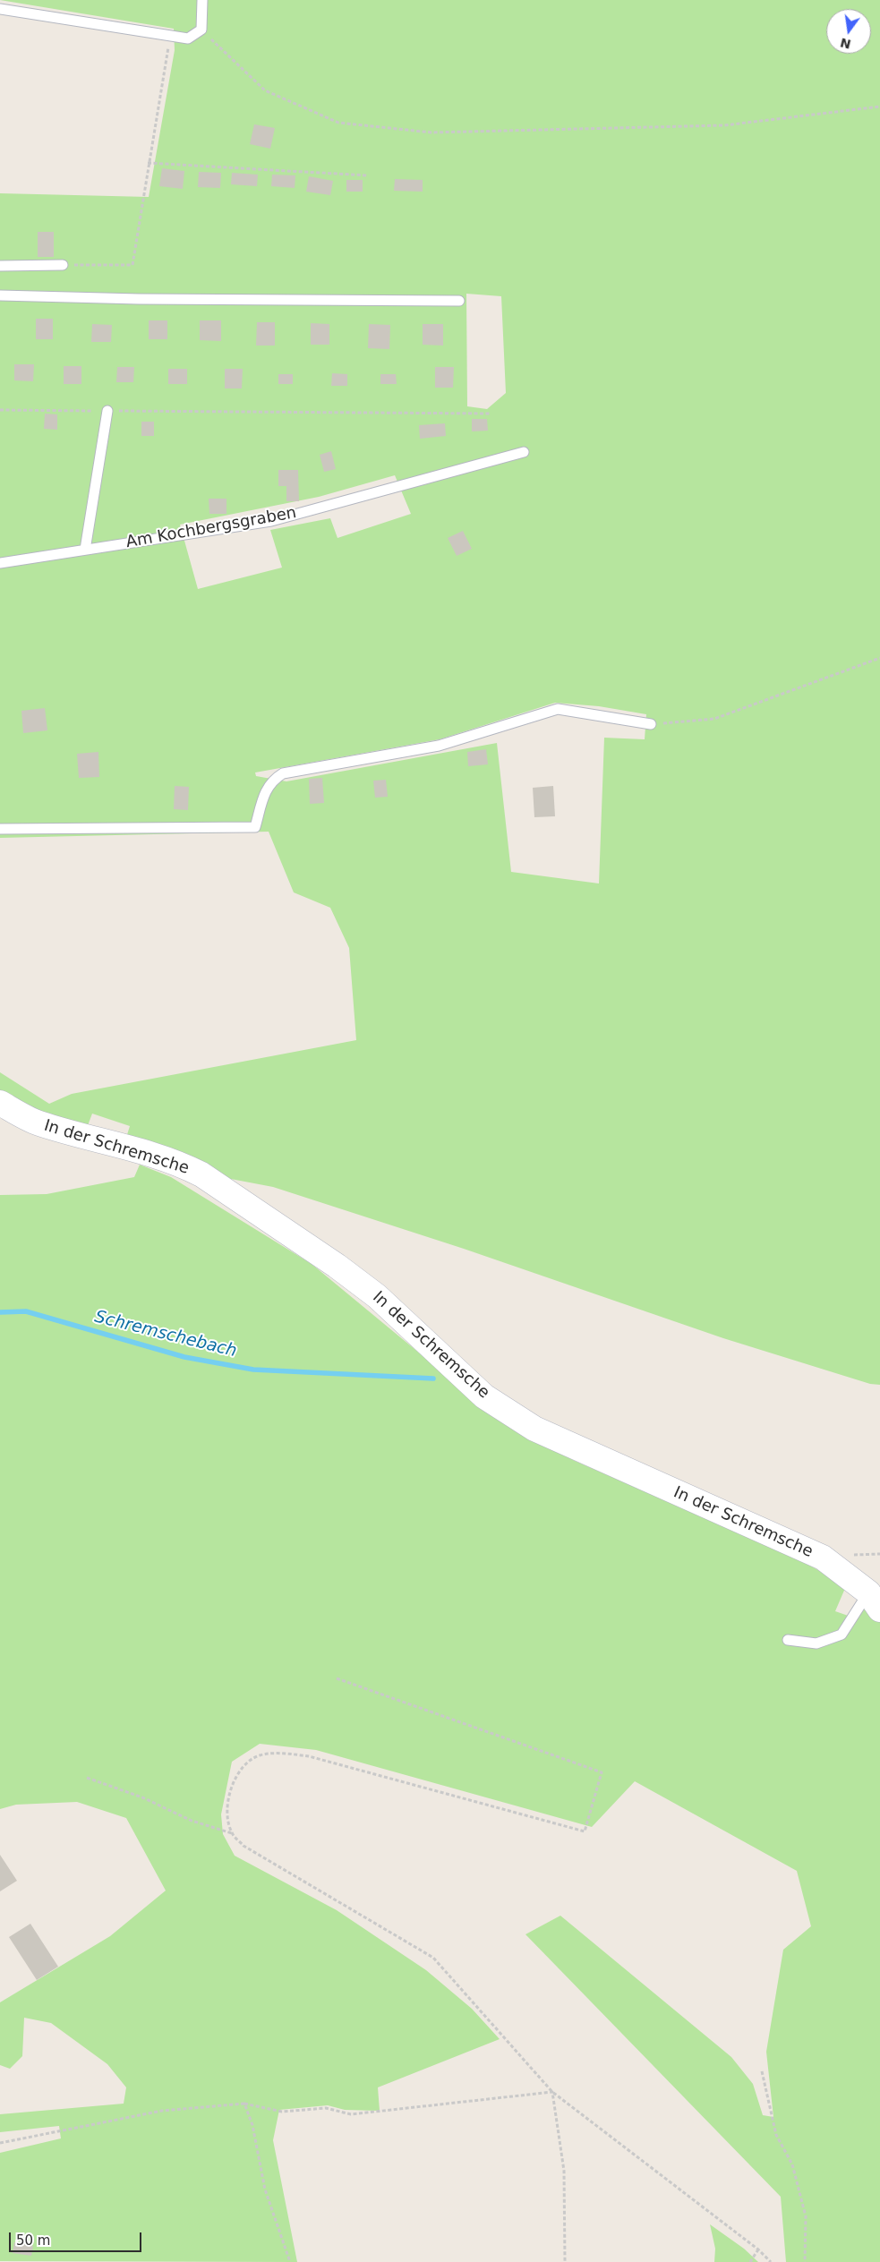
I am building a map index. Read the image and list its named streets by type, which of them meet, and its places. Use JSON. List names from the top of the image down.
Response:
{
  "streets": {
    "street": ["In der Schremsche"],
    "lane": ["Am Kochbergsgraben"]
  },
  "water": ["Schremschebach"],
  "scale_bar": "50 m",
  "north": "bottom"
}
